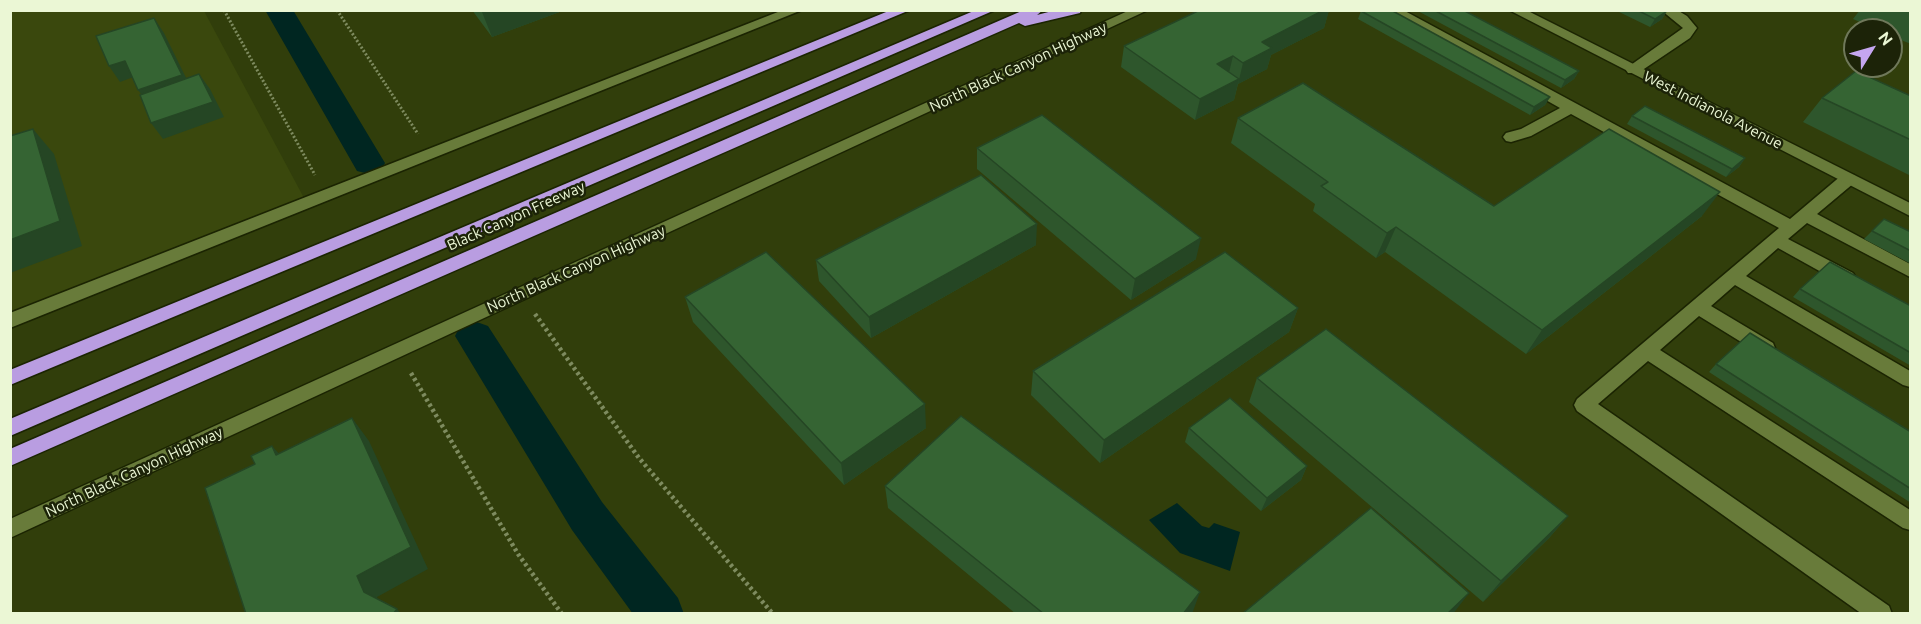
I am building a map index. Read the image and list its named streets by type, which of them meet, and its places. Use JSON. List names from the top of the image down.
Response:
{
  "streets": {
    "highway": ["Black Canyon Freeway"],
    "main road": ["North Black Canyon Highway", "West Indianola Avenue"]
  },
  "north": "top right"
}
